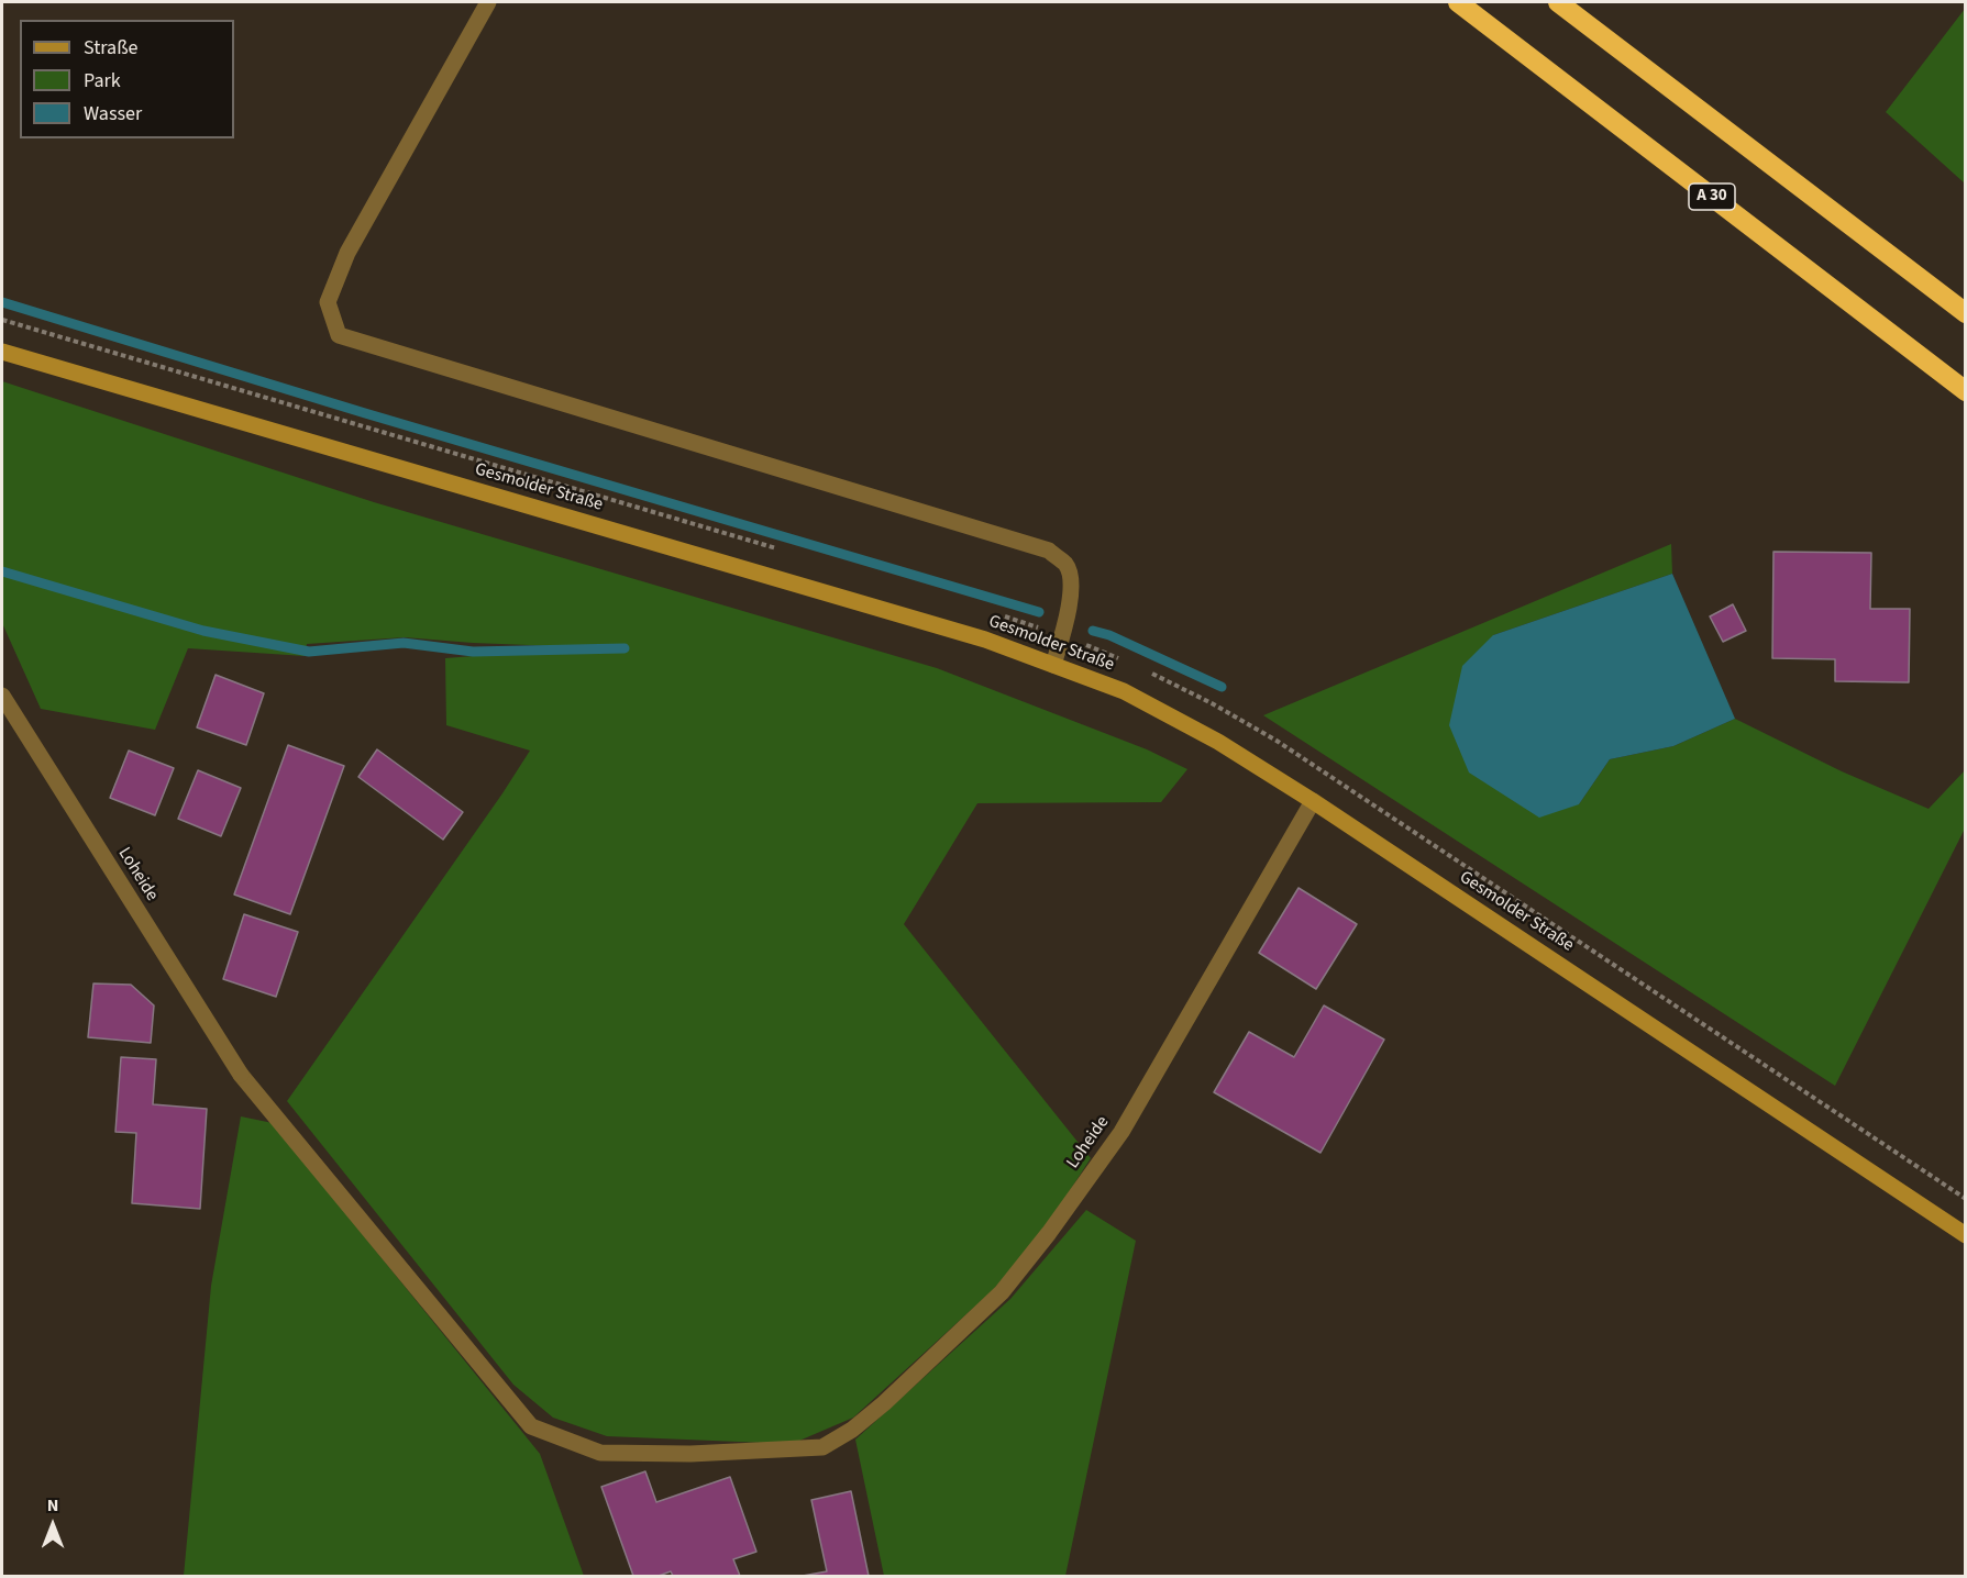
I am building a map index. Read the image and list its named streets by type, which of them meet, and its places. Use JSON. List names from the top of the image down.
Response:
{
  "streets": {
    "highway": ["A 30"],
    "street": ["Gesmolder Straße", "Loheide"]
  },
  "crossings": [
    ["Gesmolder Straße", "Loheide"]
  ],
  "legend": ["Straße", "Park", "Wasser"],
  "north": "top"
}
